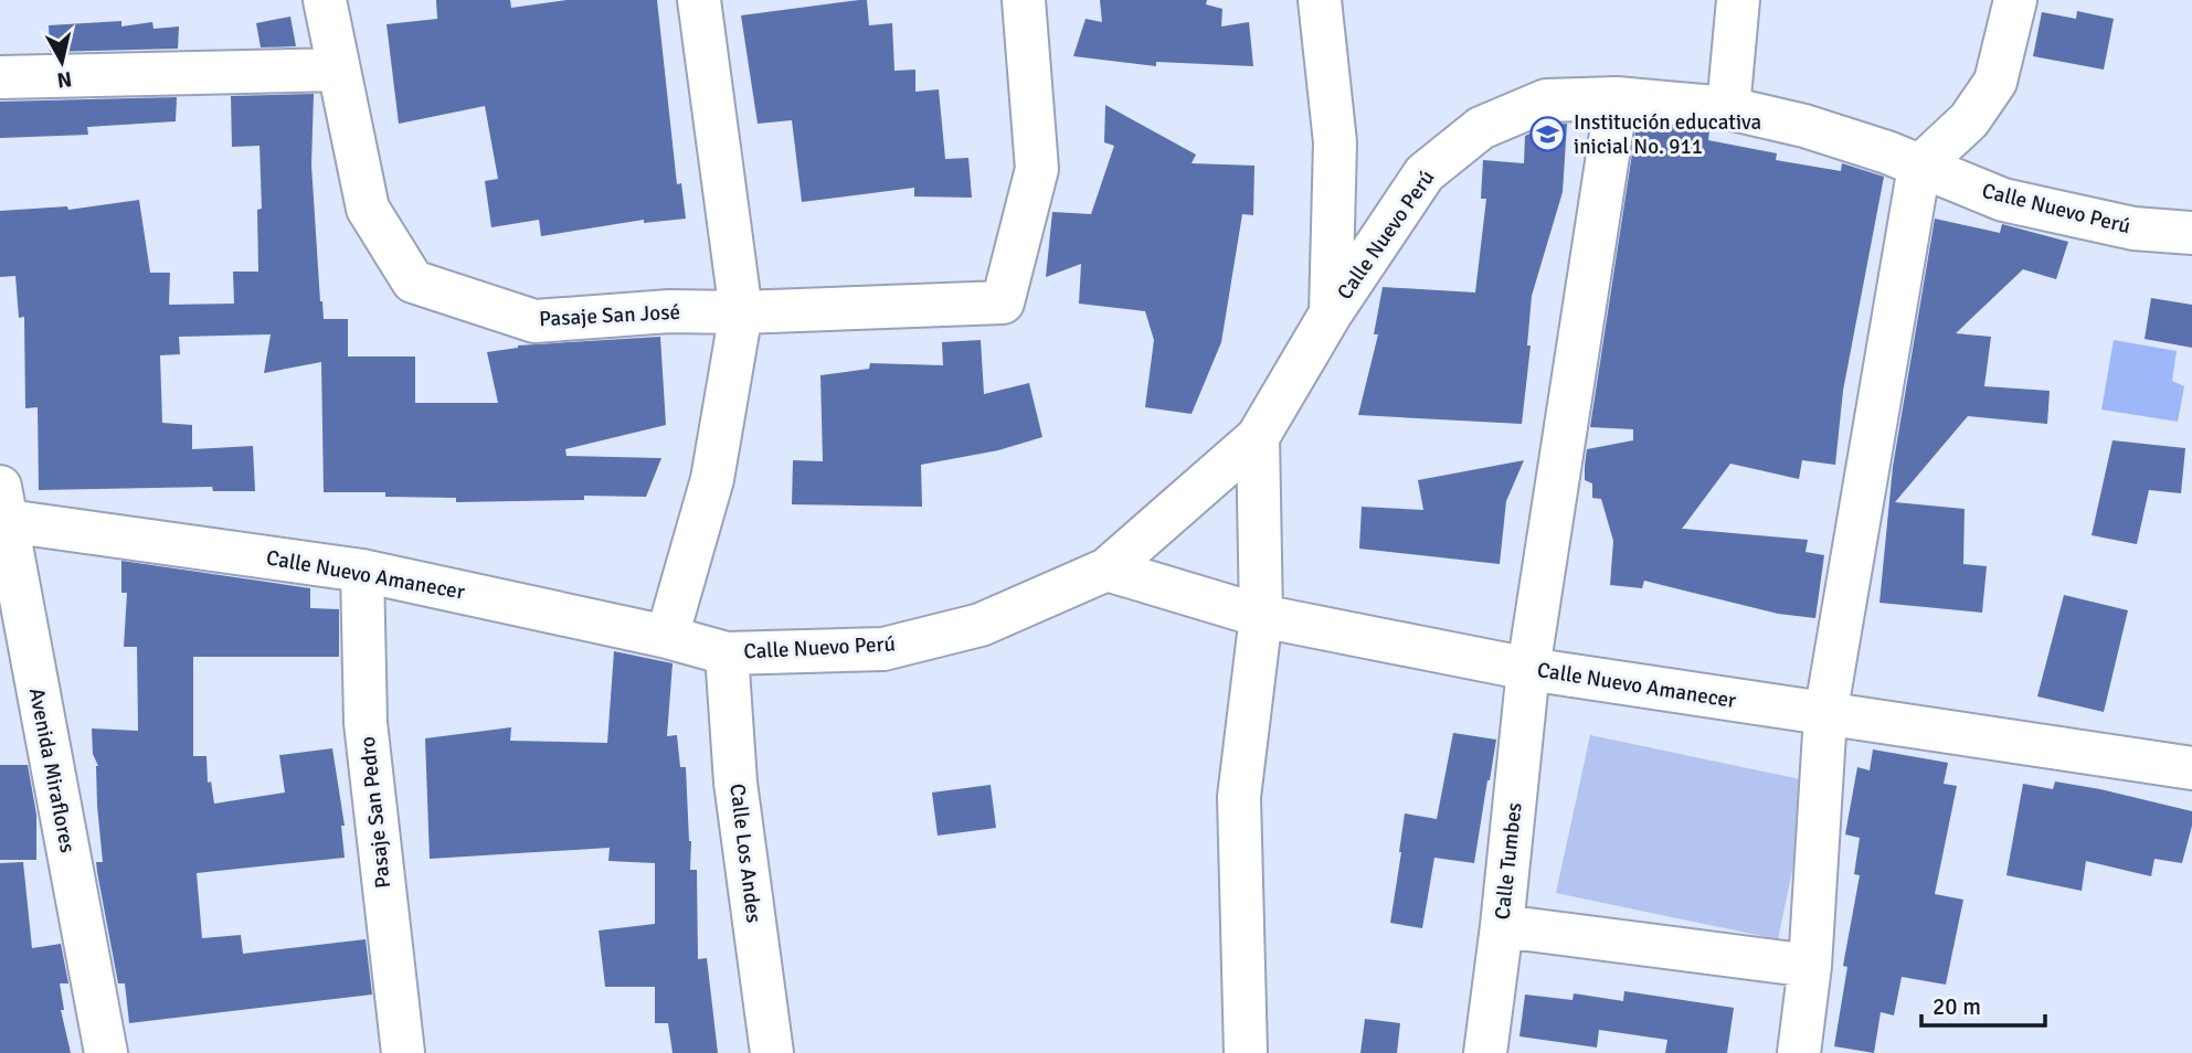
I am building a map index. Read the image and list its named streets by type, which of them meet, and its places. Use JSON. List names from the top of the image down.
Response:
{
  "streets": {
    "street": [
      "Calle Nuevo Perú",
      "Pasaje San José",
      "Calle Nuevo Amanecer",
      "Avenida Miraflores",
      "Pasaje San Pedro",
      "Calle Los Andes",
      "Calle Tumbes"
    ]
  },
  "crossings": [
    ["Calle Nuevo Perú", "Calle Nuevo Amanecer"],
    ["Calle Nuevo Perú", "Calle Los Andes"],
    ["Calle Nuevo Perú", "Calle Tumbes"],
    ["Calle Nuevo Amanecer", "Avenida Miraflores"],
    ["Calle Nuevo Amanecer", "Pasaje San Pedro"],
    ["Calle Nuevo Amanecer", "Calle Los Andes"],
    ["Calle Nuevo Amanecer", "Calle Tumbes"]
  ],
  "places": {
    "school or university": ["Institución educativa inicial No. 911"]
  },
  "scale_bar": "20 m",
  "north": "bottom"
}
